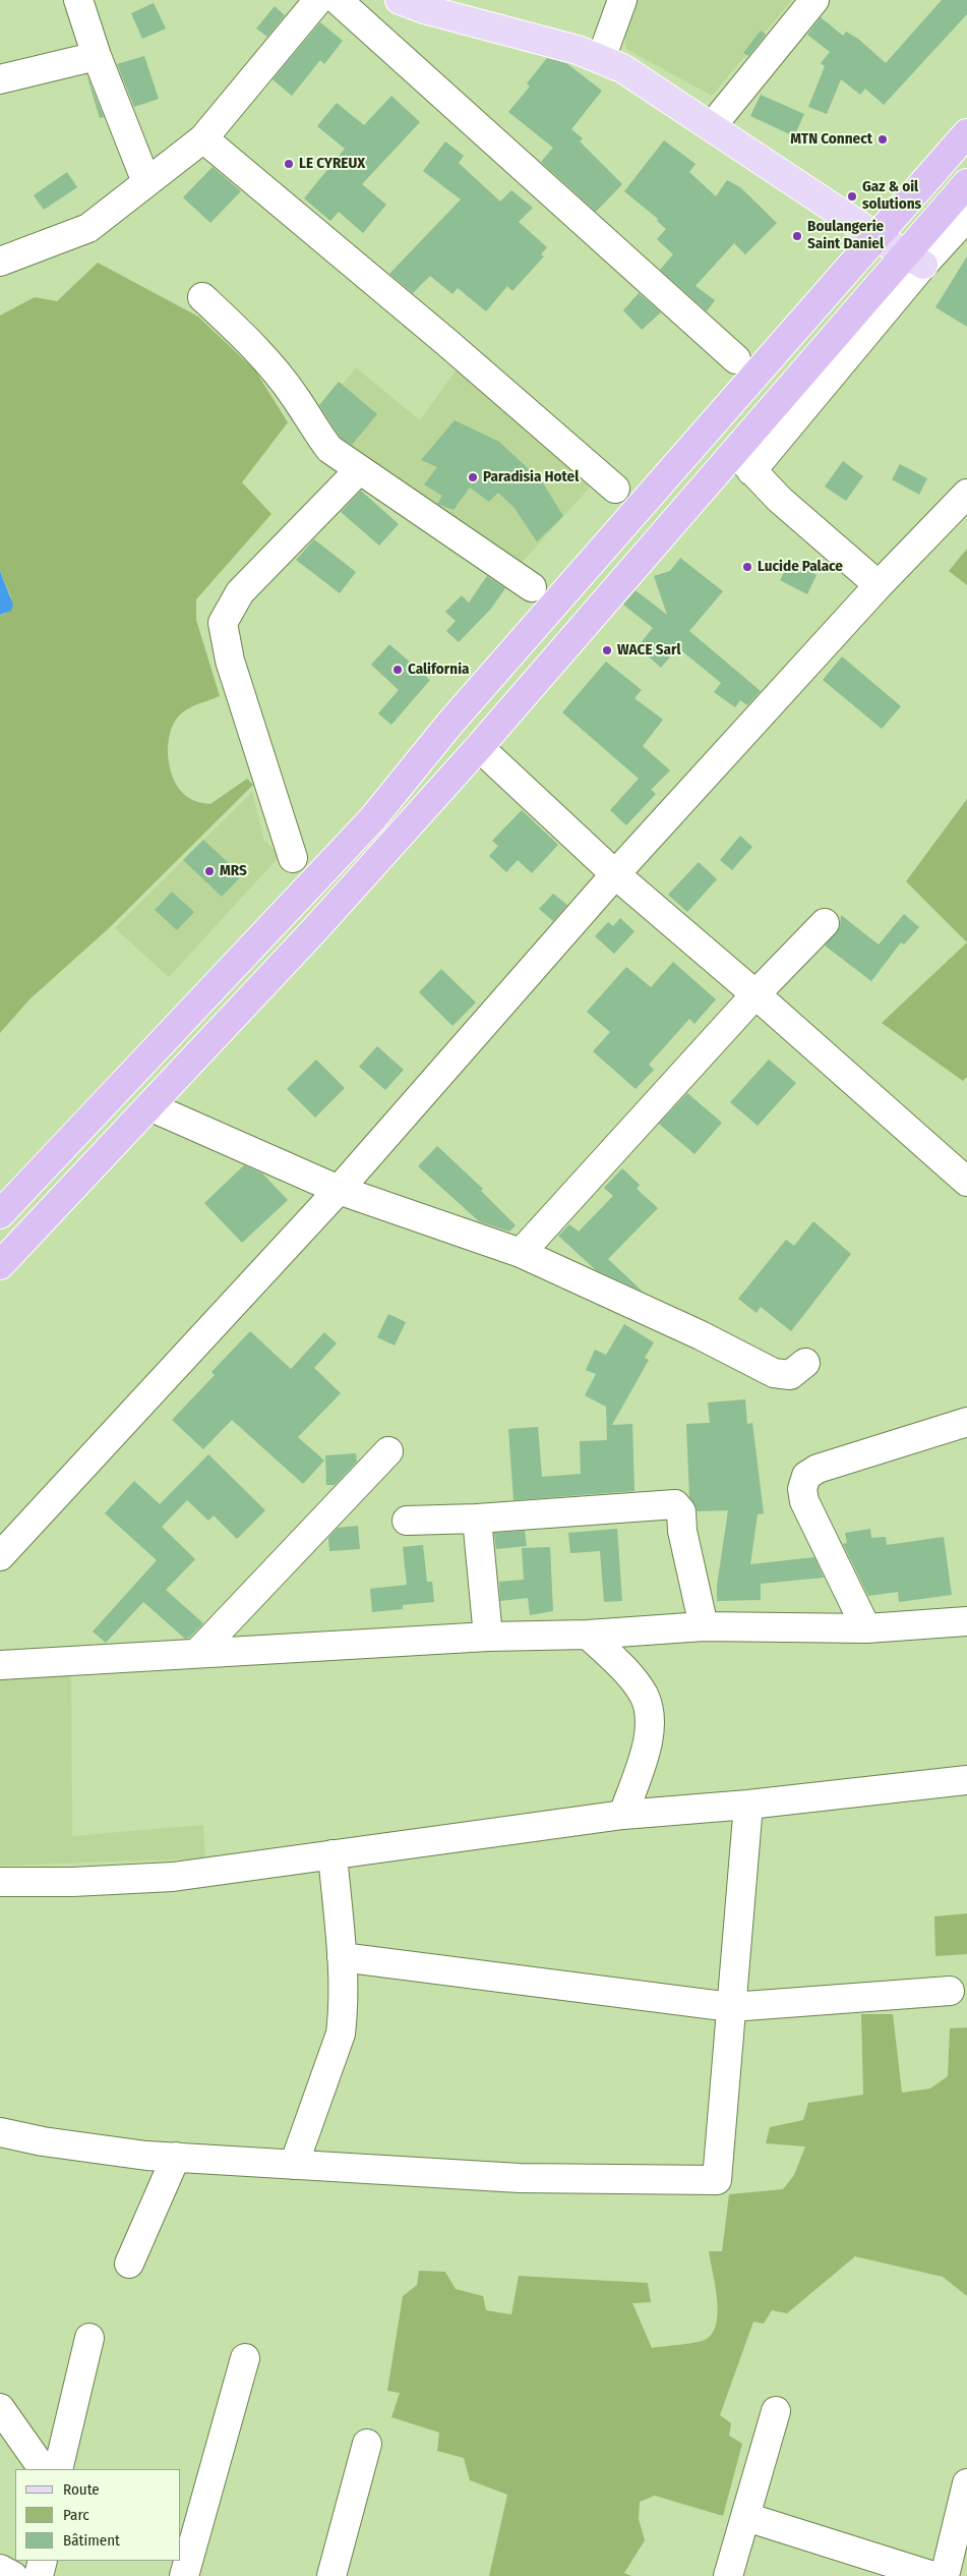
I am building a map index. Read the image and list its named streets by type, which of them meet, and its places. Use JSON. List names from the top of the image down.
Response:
{
  "places": [
    "MTN Connect",
    "LE CYREUX",
    "Gaz & oil solutions",
    "Boulangerie Saint Daniel",
    "Paradisia Hotel",
    "Lucide Palace",
    "WACE Sarl",
    "California",
    "MRS"
  ],
  "legend": ["Route", "Parc", "Bâtiment"]
}
